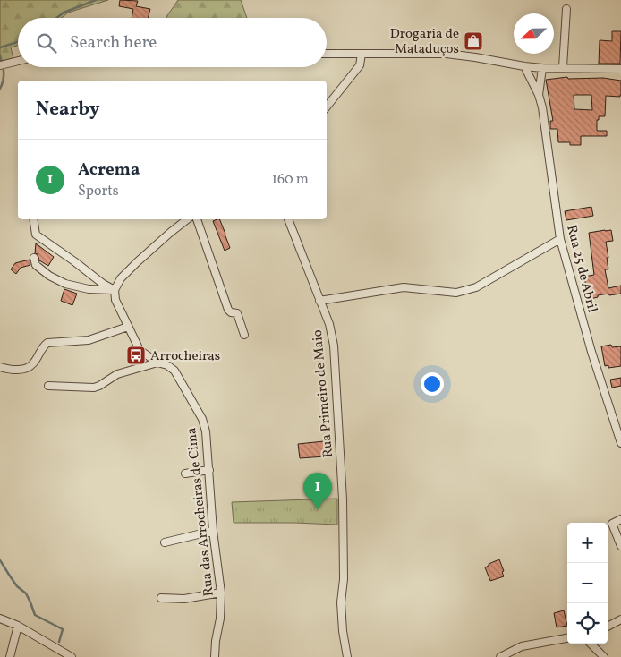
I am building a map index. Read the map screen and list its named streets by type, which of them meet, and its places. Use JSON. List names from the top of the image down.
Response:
{
  "streets": {
    "street": ["Rua 25 de Abril", "Rua Primeiro de Maio", "Rua das Arrocheiras de Cima"]
  },
  "places": {
    "shop": ["Drogaria de Mataduços"],
    "bus stop": ["Arrocheiras"]
  },
  "north": "left",
  "page": {
    "search": "Search here",
    "heading": "Nearby",
    "list": [
      {
        "mark": "1",
        "name": "Acrema",
        "note": "Sports",
        "value": "160 m"
      }
    ],
    "pins": "1",
    "map_buttons": ["+", "−"]
  }
}
